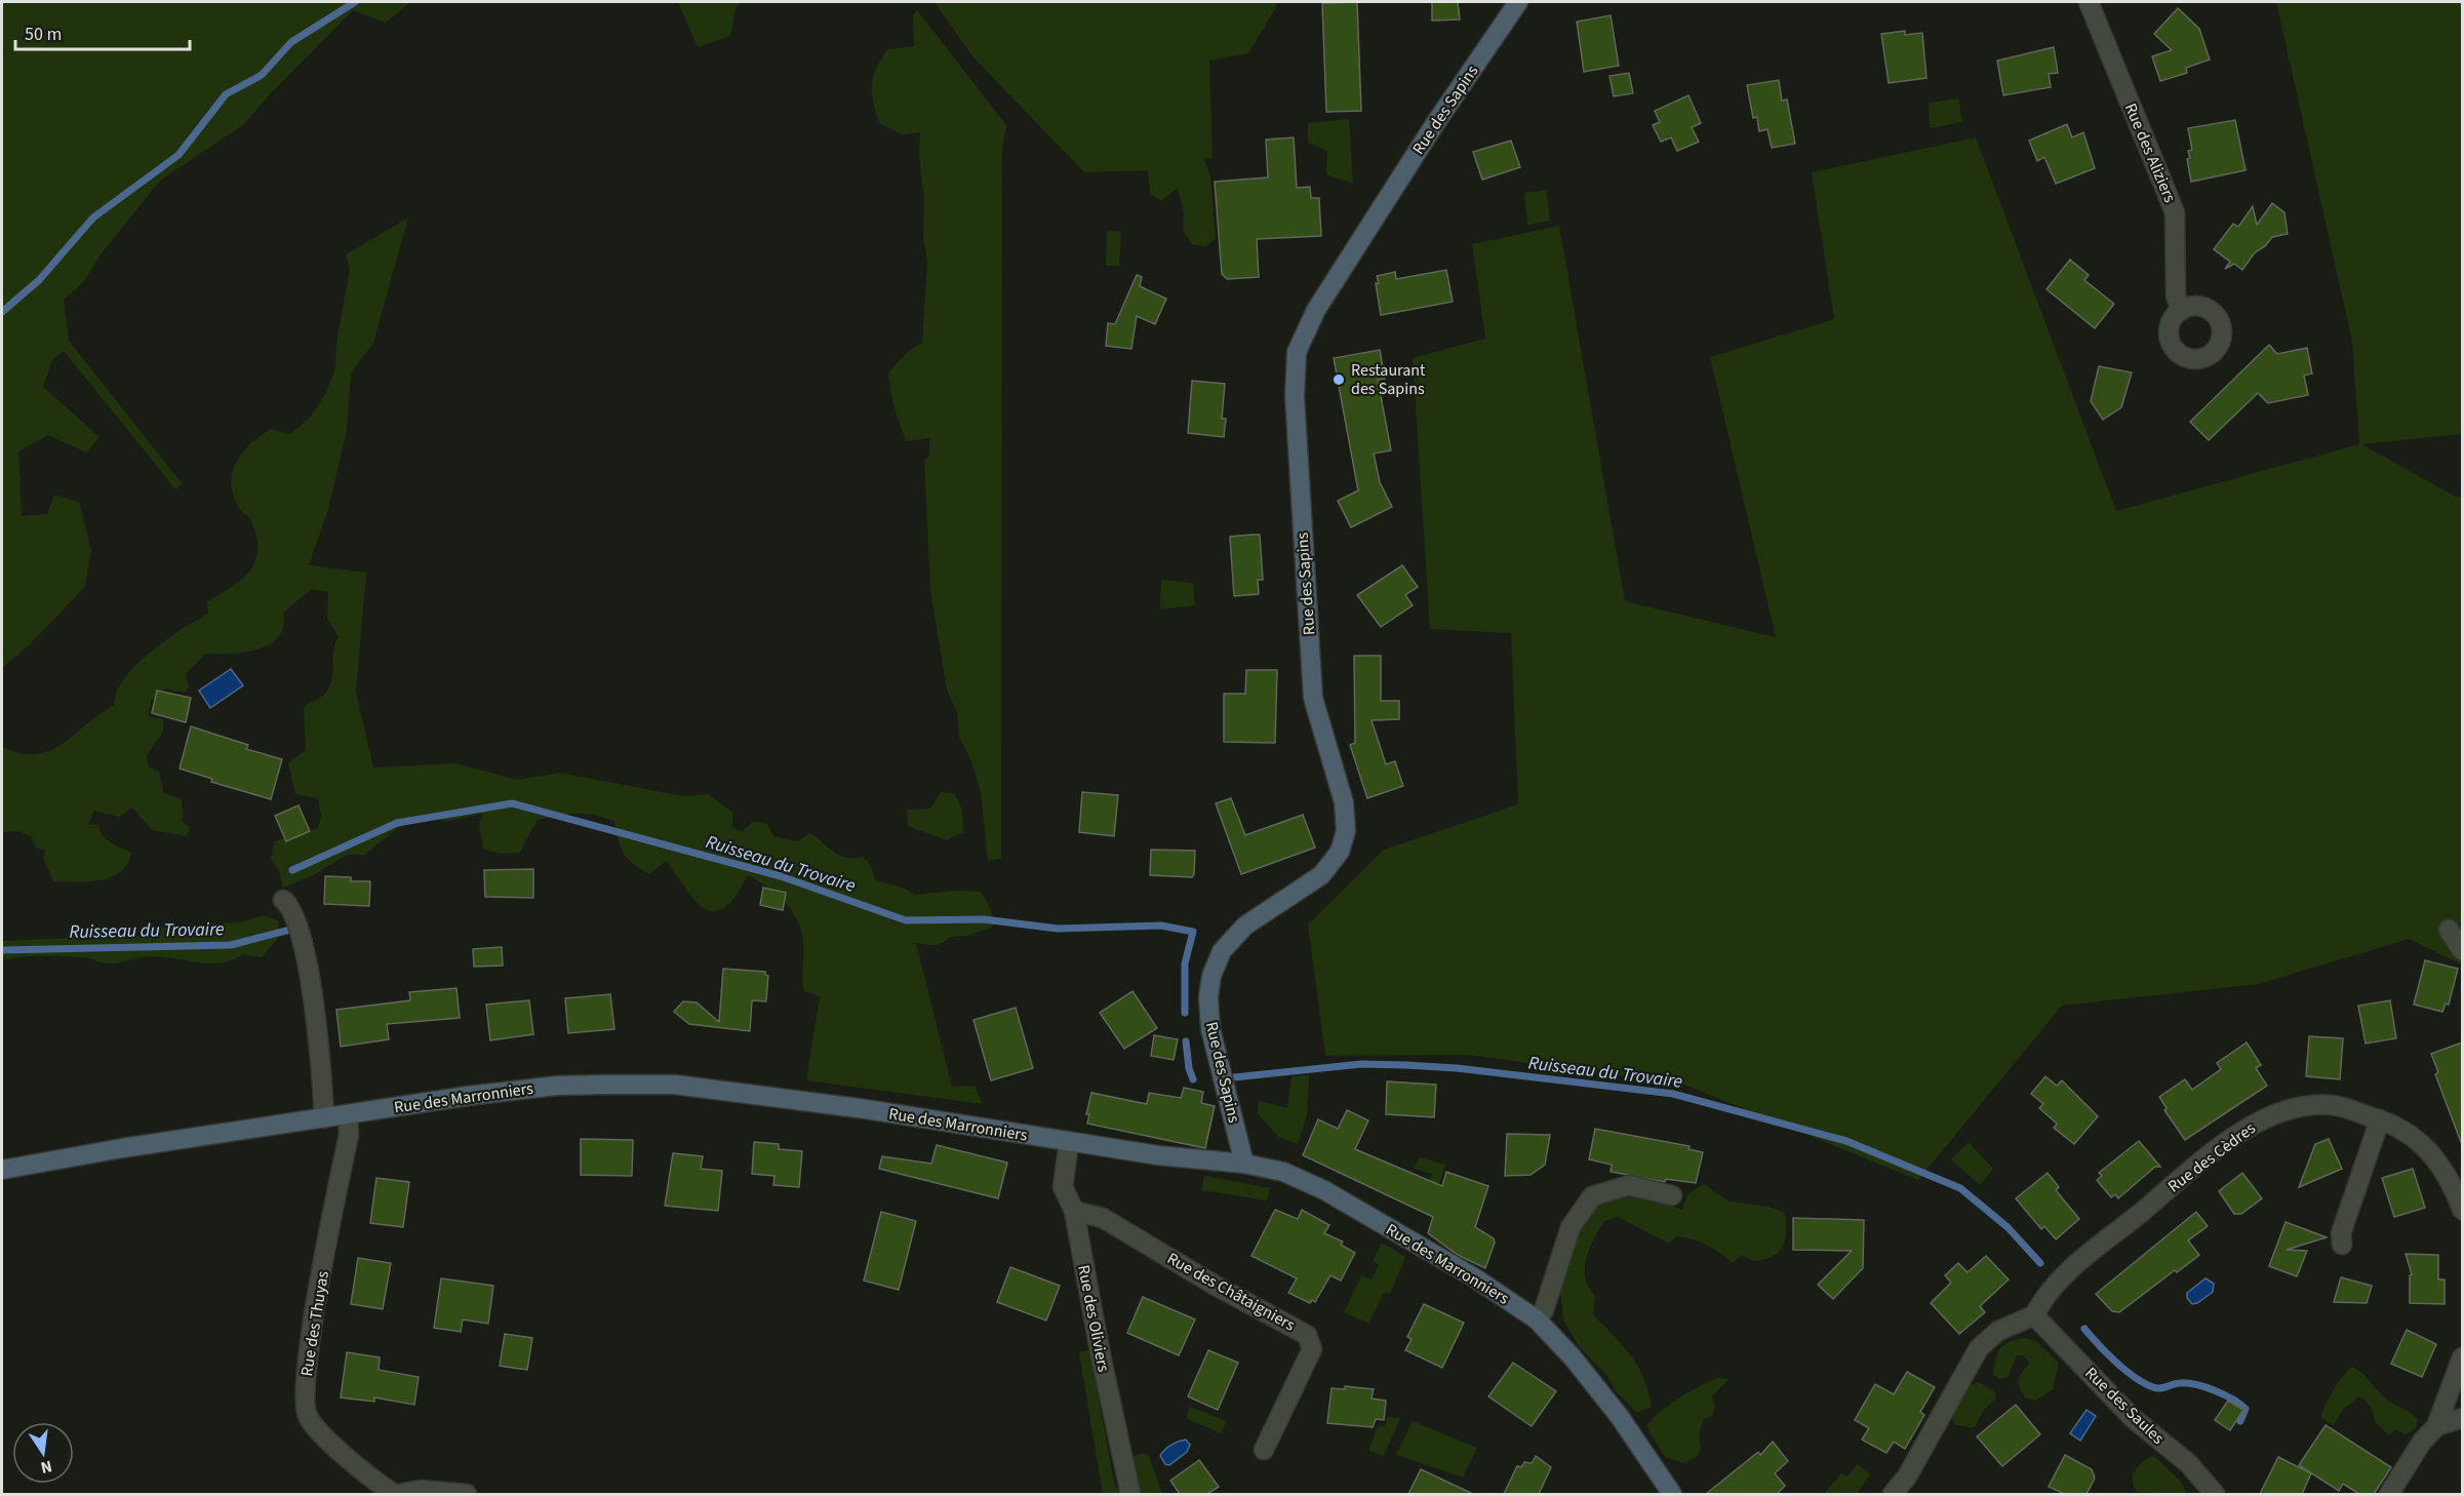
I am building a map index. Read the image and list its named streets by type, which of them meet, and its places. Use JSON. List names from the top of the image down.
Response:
{
  "streets": {
    "street": [
      "Rue des Sapins",
      "Rue des Aliziers",
      "Rue des Marronniers",
      "Rue des Cèdres",
      "Rue des Châtaigniers",
      "Rue des Oliviers",
      "Rue des Thuyas",
      "Rue des Saules"
    ]
  },
  "crossings": [
    ["Rue des Sapins", "Rue des Marronniers"],
    ["Rue des Marronniers", "Rue des Oliviers"],
    ["Rue des Marronniers", "Rue des Thuyas"],
    ["Rue des Cèdres", "Rue des Saules"],
    ["Rue des Châtaigniers", "Rue des Oliviers"]
  ],
  "water": ["Ruisseau du Trovaire"],
  "places": ["Restaurant des Sapins"],
  "scale_bar": "50 m",
  "north": "bottom"
}
